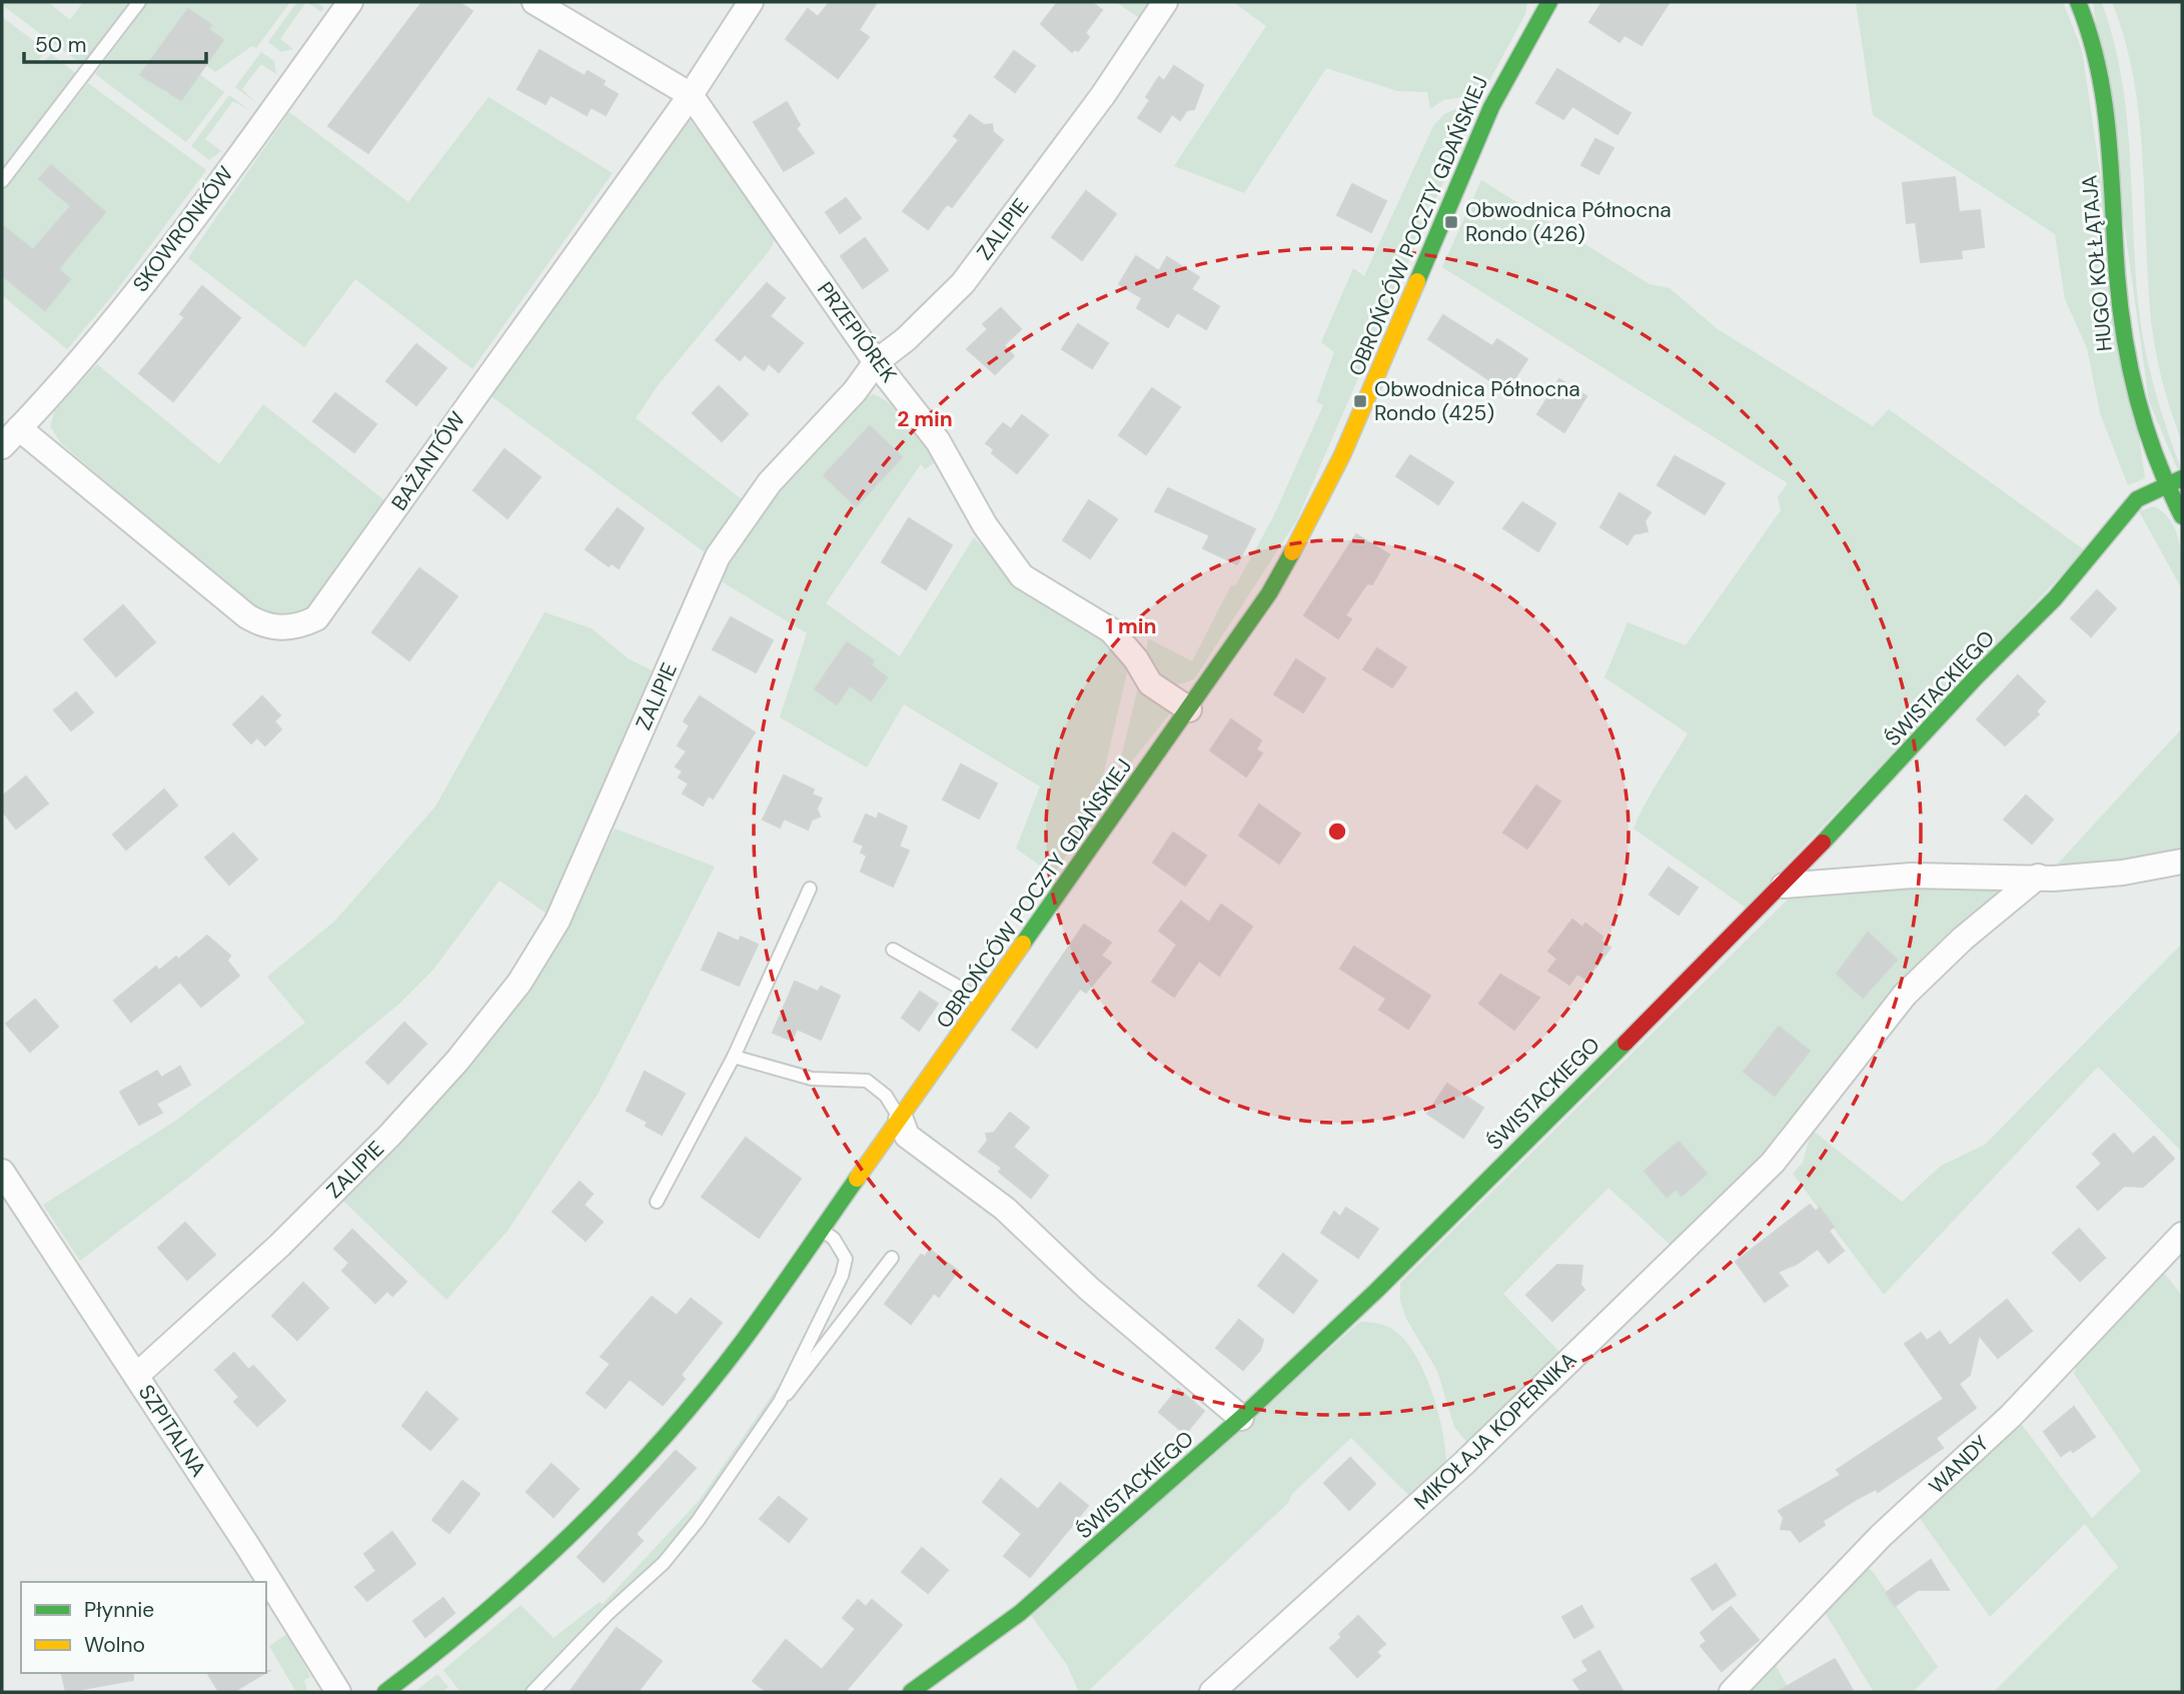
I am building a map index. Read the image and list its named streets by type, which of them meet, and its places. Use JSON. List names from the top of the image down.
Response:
{
  "streets": {
    "street": [
      "OBROŃCÓW POCZTY GDAŃSKIEJ",
      "SKOWRONKÓW",
      "ZALIPIE",
      "HUGO KOŁŁĄTAJA",
      "PRZEPIÓREK",
      "BAŻANTÓW",
      "ŚWISTACKIEGO",
      "SZPITALNA",
      "MIKOŁAJA KOPERNIKA",
      "WANDY"
    ]
  },
  "crossings": [
    ["OBROŃCÓW POCZTY GDAŃSKIEJ", "PRZEPIÓREK"],
    ["SKOWRONKÓW", "BAŻANTÓW"],
    ["ZALIPIE", "PRZEPIÓREK"],
    ["ZALIPIE", "SZPITALNA"],
    ["HUGO KOŁŁĄTAJA", "ŚWISTACKIEGO"],
    ["PRZEPIÓREK", "BAŻANTÓW"]
  ],
  "places": {
    "transit": ["Obwodnica Północna Rondo (426)", "Obwodnica Północna Rondo (425)"]
  },
  "legend": ["Płynnie", "Wolno"],
  "scale_bar": "50 m",
  "rings": ["2 min", "1 min"]
}
